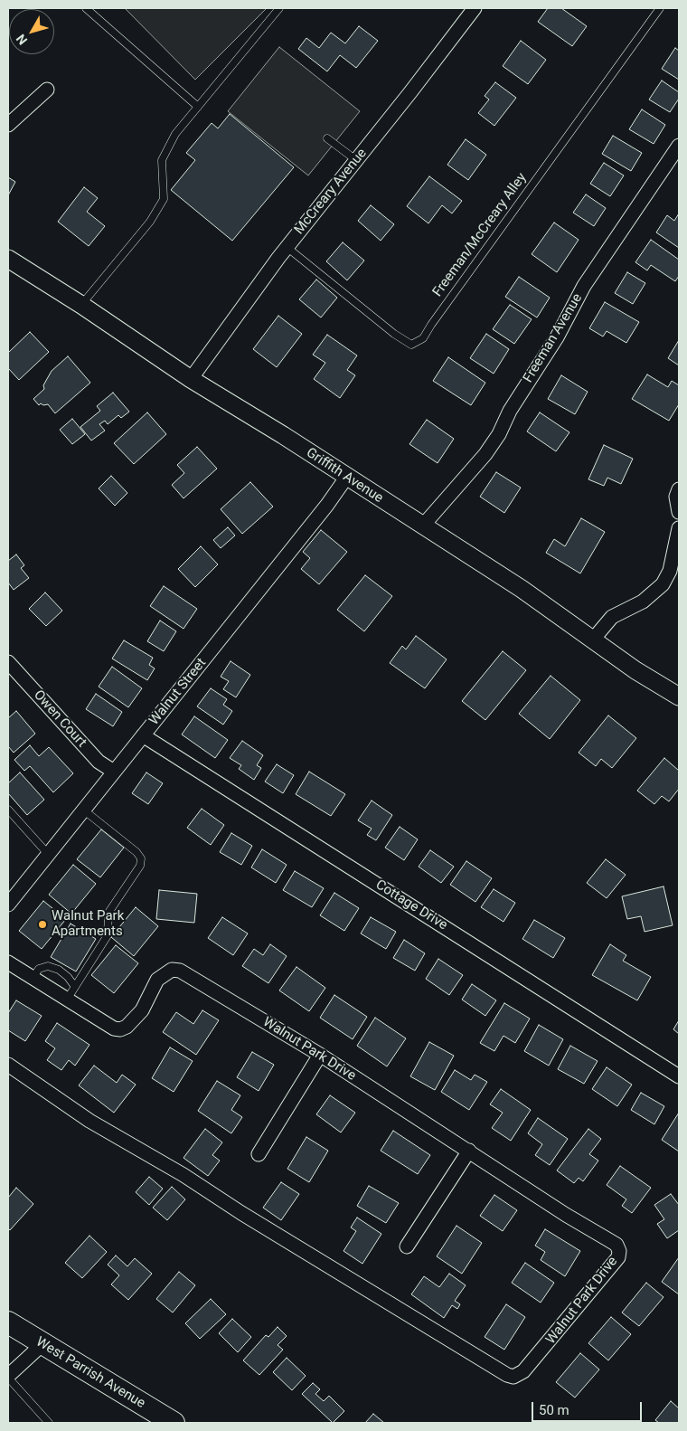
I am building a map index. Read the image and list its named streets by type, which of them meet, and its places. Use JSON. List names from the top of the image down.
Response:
{
  "streets": {
    "main road": ["West Parrish Avenue"],
    "street": [
      "McCreary Avenue",
      "Freeman Avenue",
      "Griffith Avenue",
      "Walnut Street",
      "Owen Court",
      "Cottage Drive",
      "Walnut Park Drive"
    ],
    "lane": ["Freeman/McCreary Alley"]
  },
  "crossings": [
    ["McCreary Avenue", "Freeman/McCreary Alley"],
    ["McCreary Avenue", "Griffith Avenue"],
    ["Freeman Avenue", "Griffith Avenue"],
    ["Griffith Avenue", "Walnut Street"],
    ["Walnut Street", "Owen Court"],
    ["Walnut Street", "Cottage Drive"]
  ],
  "places": ["Walnut Park Apartments"],
  "scale_bar": "50 m",
  "north": "bottom left"
}
